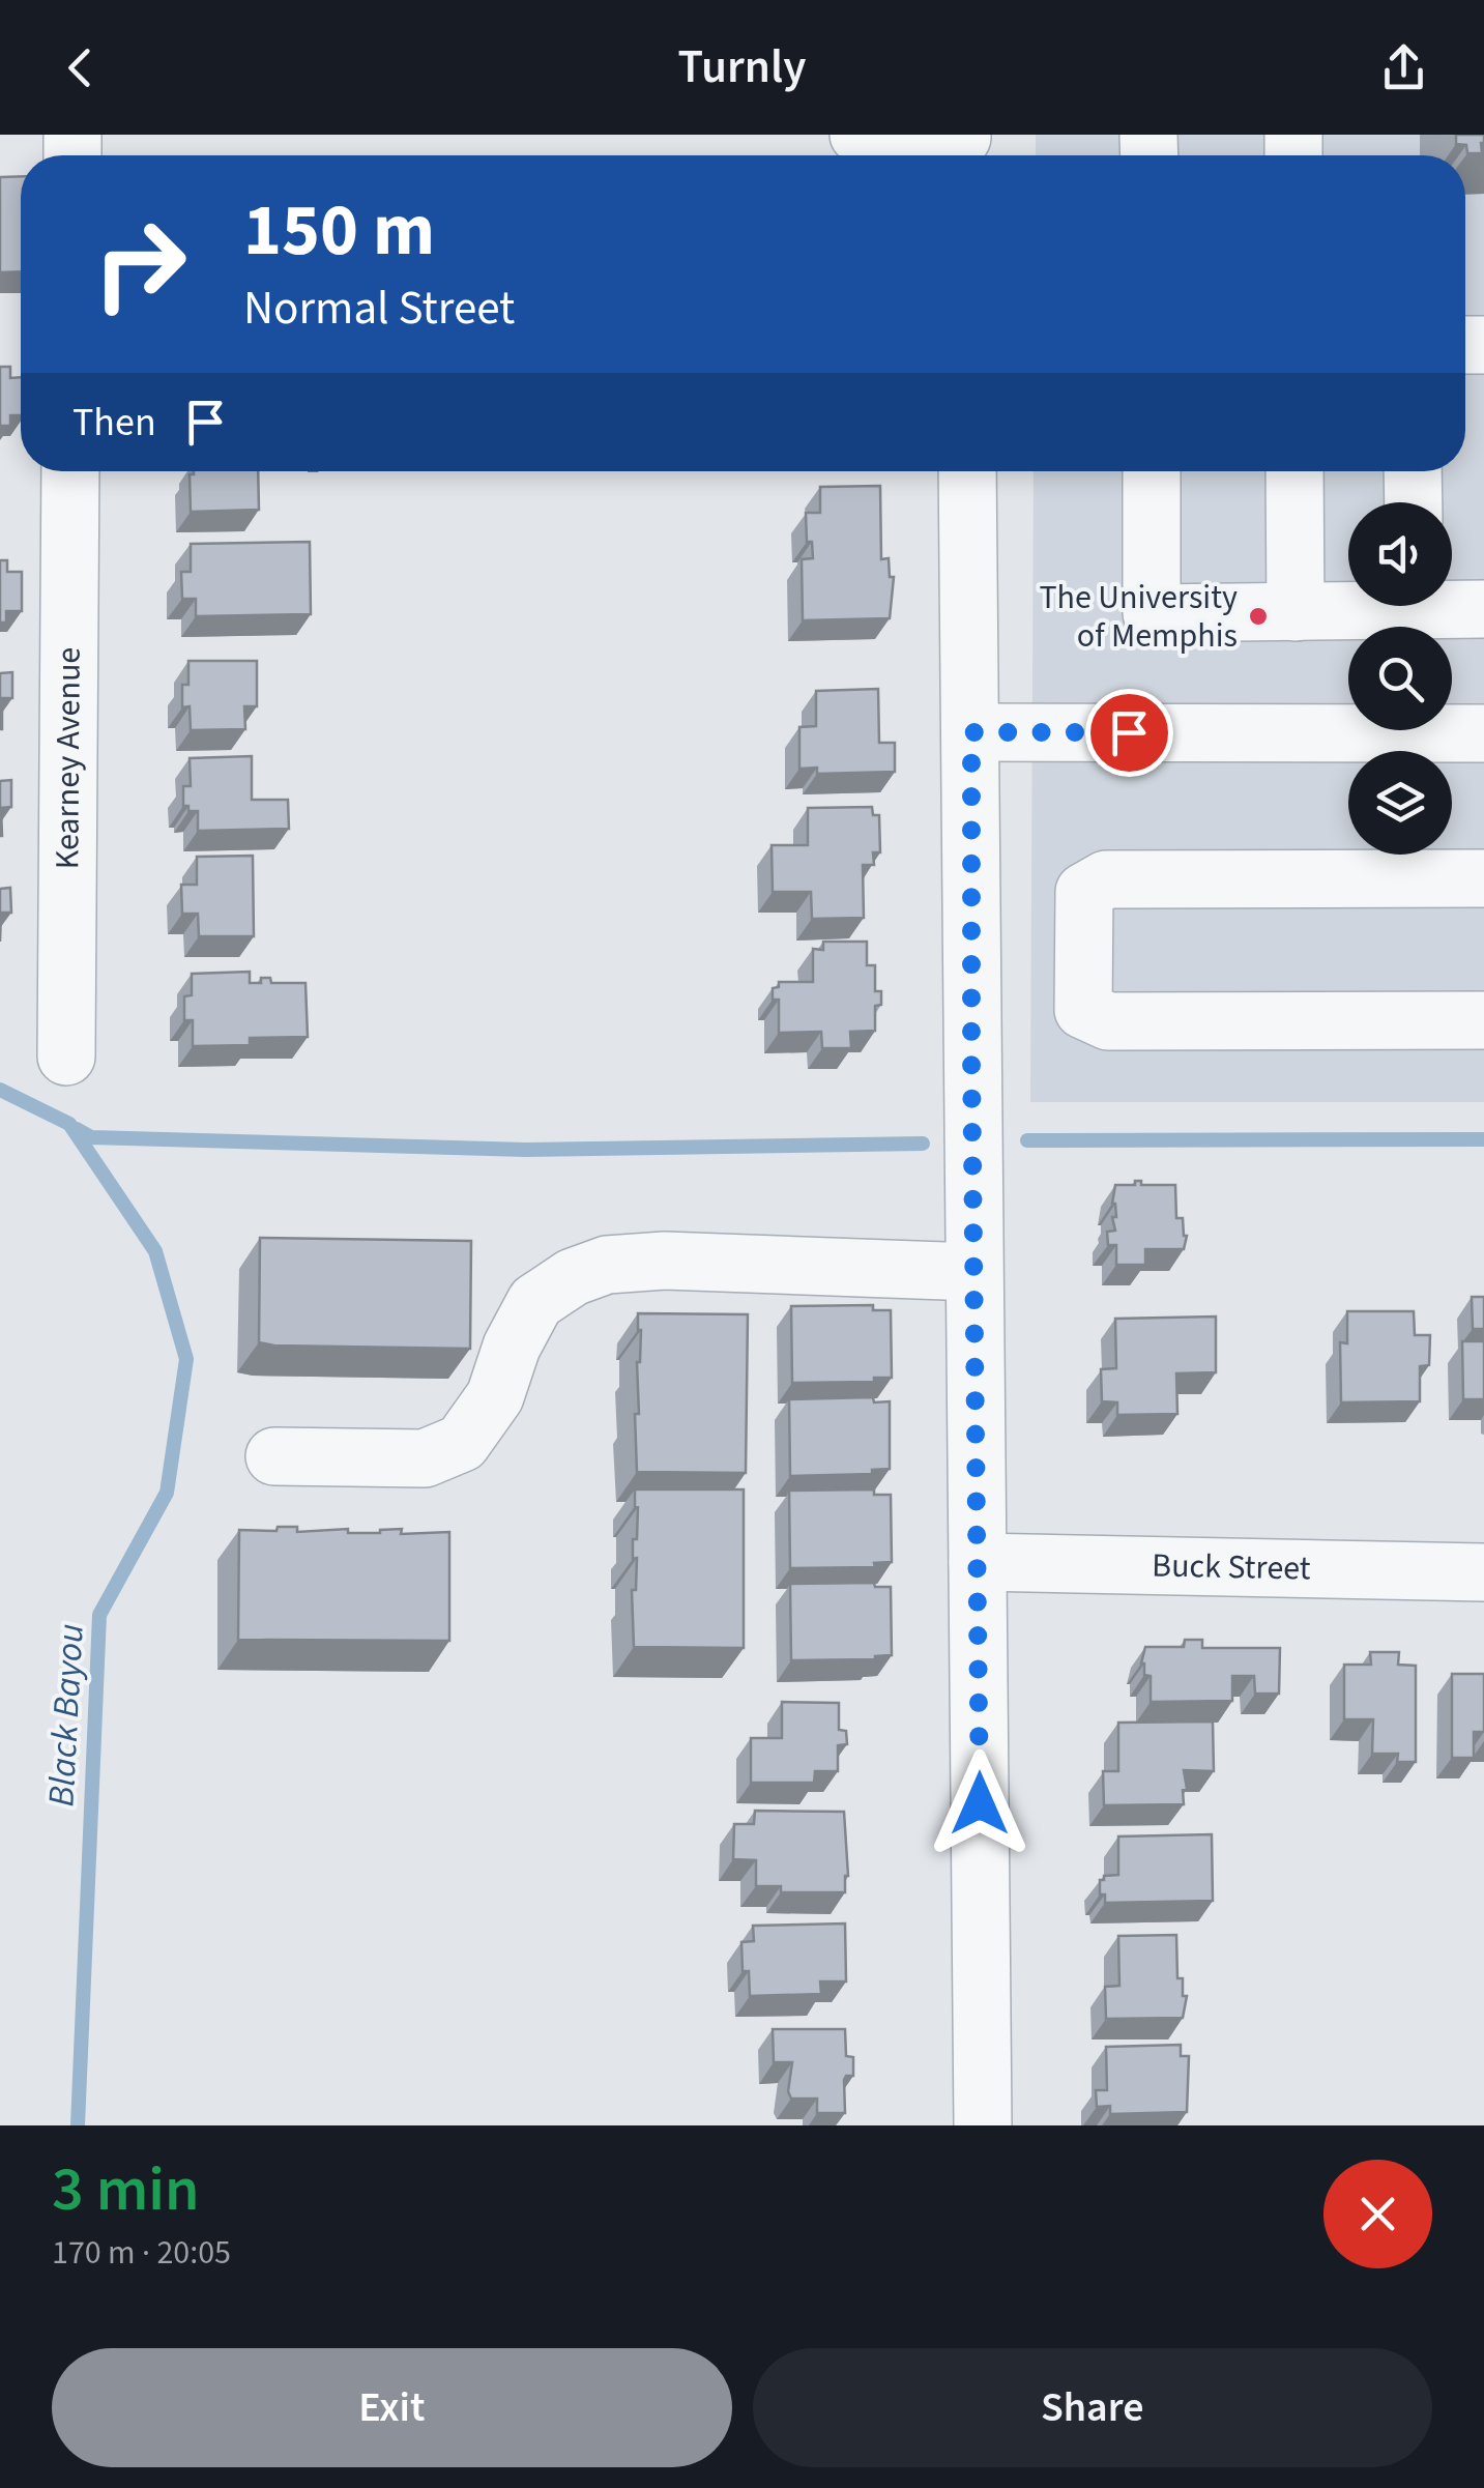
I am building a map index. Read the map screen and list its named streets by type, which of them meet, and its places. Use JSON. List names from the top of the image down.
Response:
{
  "streets": {
    "street": ["Kearney Avenue", "Buck Street"]
  },
  "water": ["Black Bayou"],
  "places": ["The University of Memphis"],
  "page": {
    "header": "Turnly",
    "turn": ["150 m", "Normal Street"],
    "then": "Then",
    "heading": ["3 min", "170 m · 20:05"],
    "buttons": ["Exit", "Share"]
  }
}
